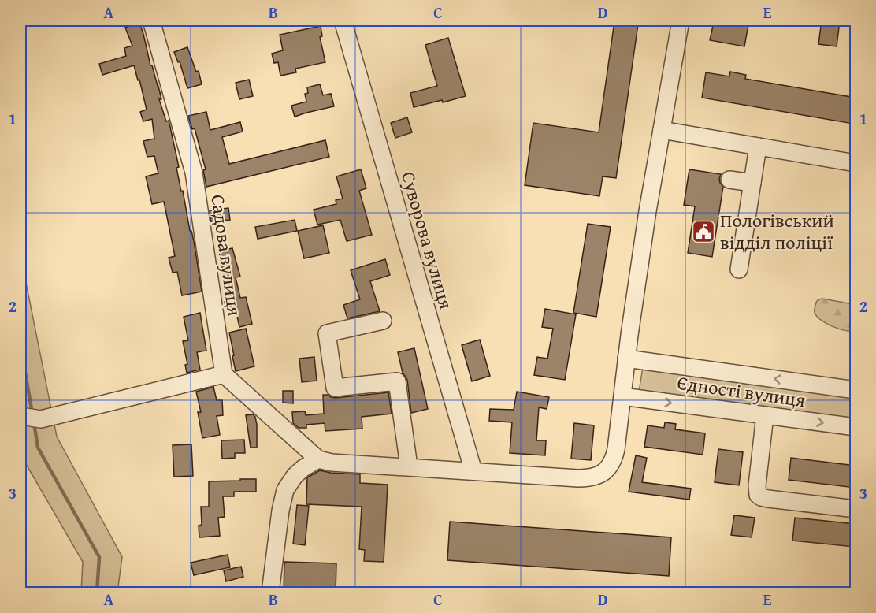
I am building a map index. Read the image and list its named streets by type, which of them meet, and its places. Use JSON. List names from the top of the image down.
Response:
{
  "streets": {
    "street": ["Суворова вулиця", "Садова вулиця", "Єдності вулиця"]
  },
  "places": {
    "public building": ["Пологівський відділ поліції"]
  },
  "grid": {
    "columns": [
      "A",
      "B",
      "C",
      "D",
      "E"
    ],
    "rows": ["1", "2", "3"]
  }
}
